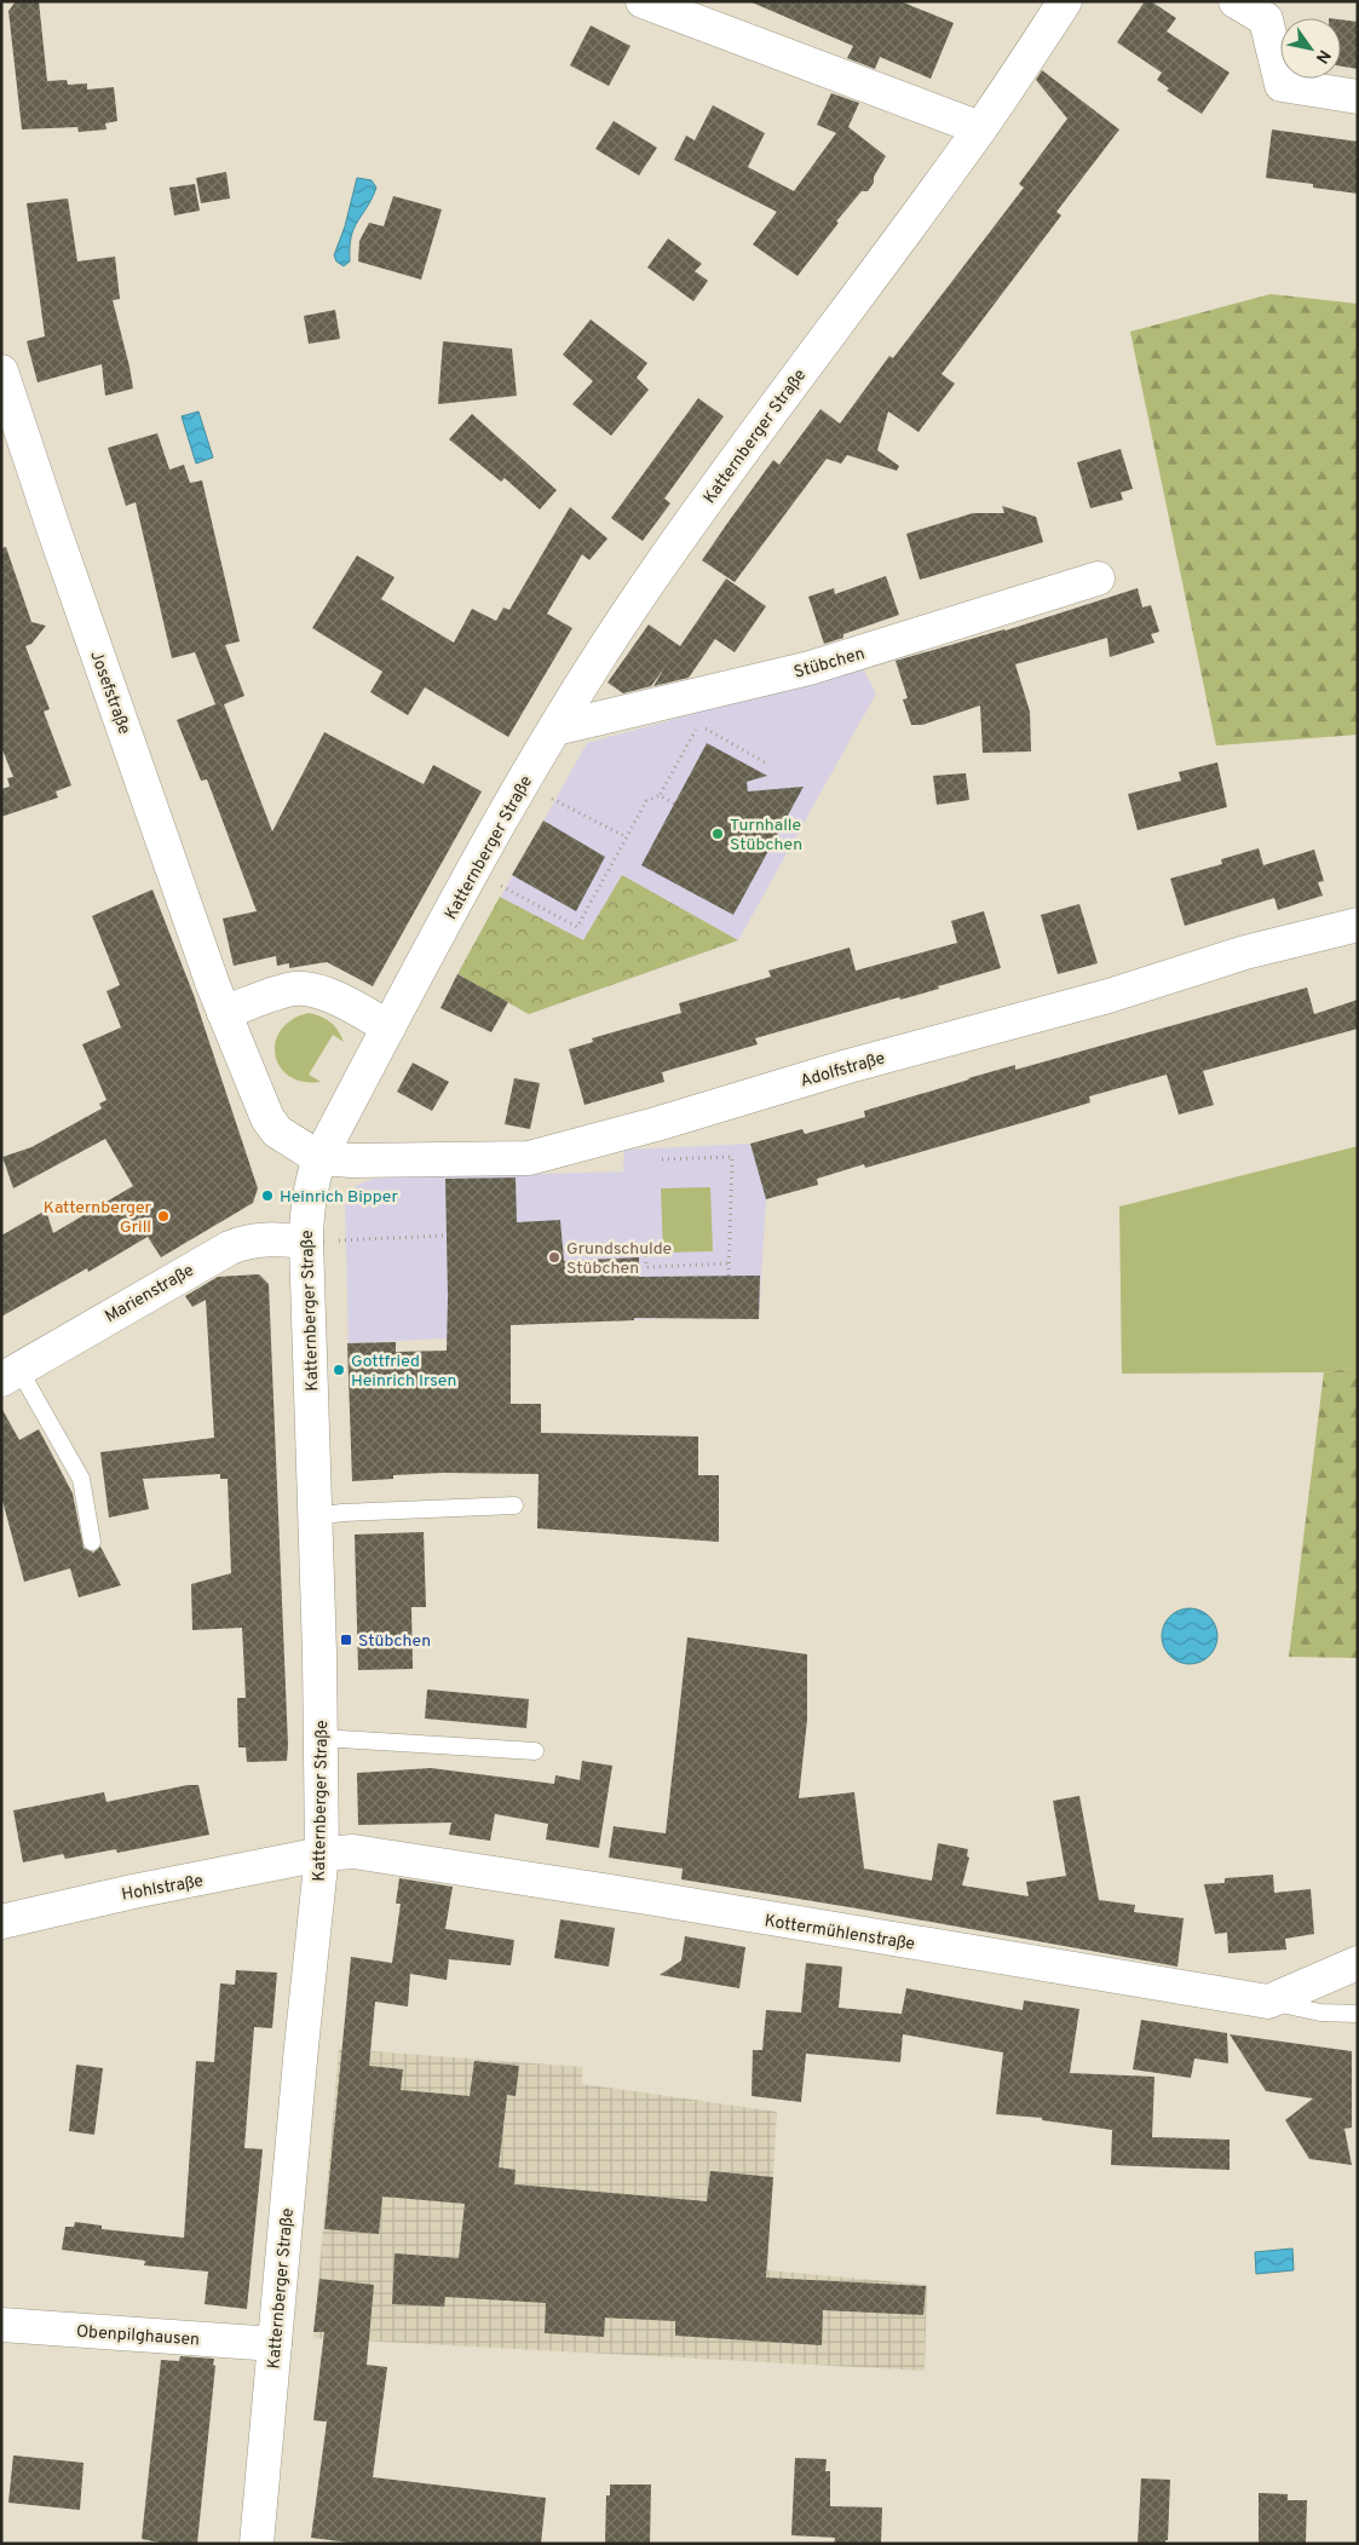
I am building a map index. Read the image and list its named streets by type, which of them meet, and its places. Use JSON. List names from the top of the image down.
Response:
{
  "streets": {
    "street": [
      "Katternberger Straße",
      "Stübchen",
      "Josefstraße",
      "Adolfstraße",
      "Marienstraße",
      "Hohlstraße",
      "Kottermühlenstraße",
      "Obenpilghausen"
    ]
  },
  "crossings": [
    ["Katternberger Straße", "Stübchen"],
    ["Katternberger Straße", "Josefstraße"],
    ["Katternberger Straße", "Adolfstraße"],
    ["Katternberger Straße", "Marienstraße"],
    ["Katternberger Straße", "Hohlstraße"],
    ["Katternberger Straße", "Kottermühlenstraße"],
    ["Katternberger Straße", "Obenpilghausen"],
    ["Josefstraße", "Adolfstraße"],
    ["Hohlstraße", "Kottermühlenstraße"]
  ],
  "places": {
    "other": [
      "Turnhalle Stübchen",
      "Heinrich Bipper",
      "Katternberger Grill",
      "Grundschulde Stübchen",
      "Gottfried Heinrich Irsen"
    ],
    "transit": ["Stübchen"]
  },
  "north": "bottom right"
}
